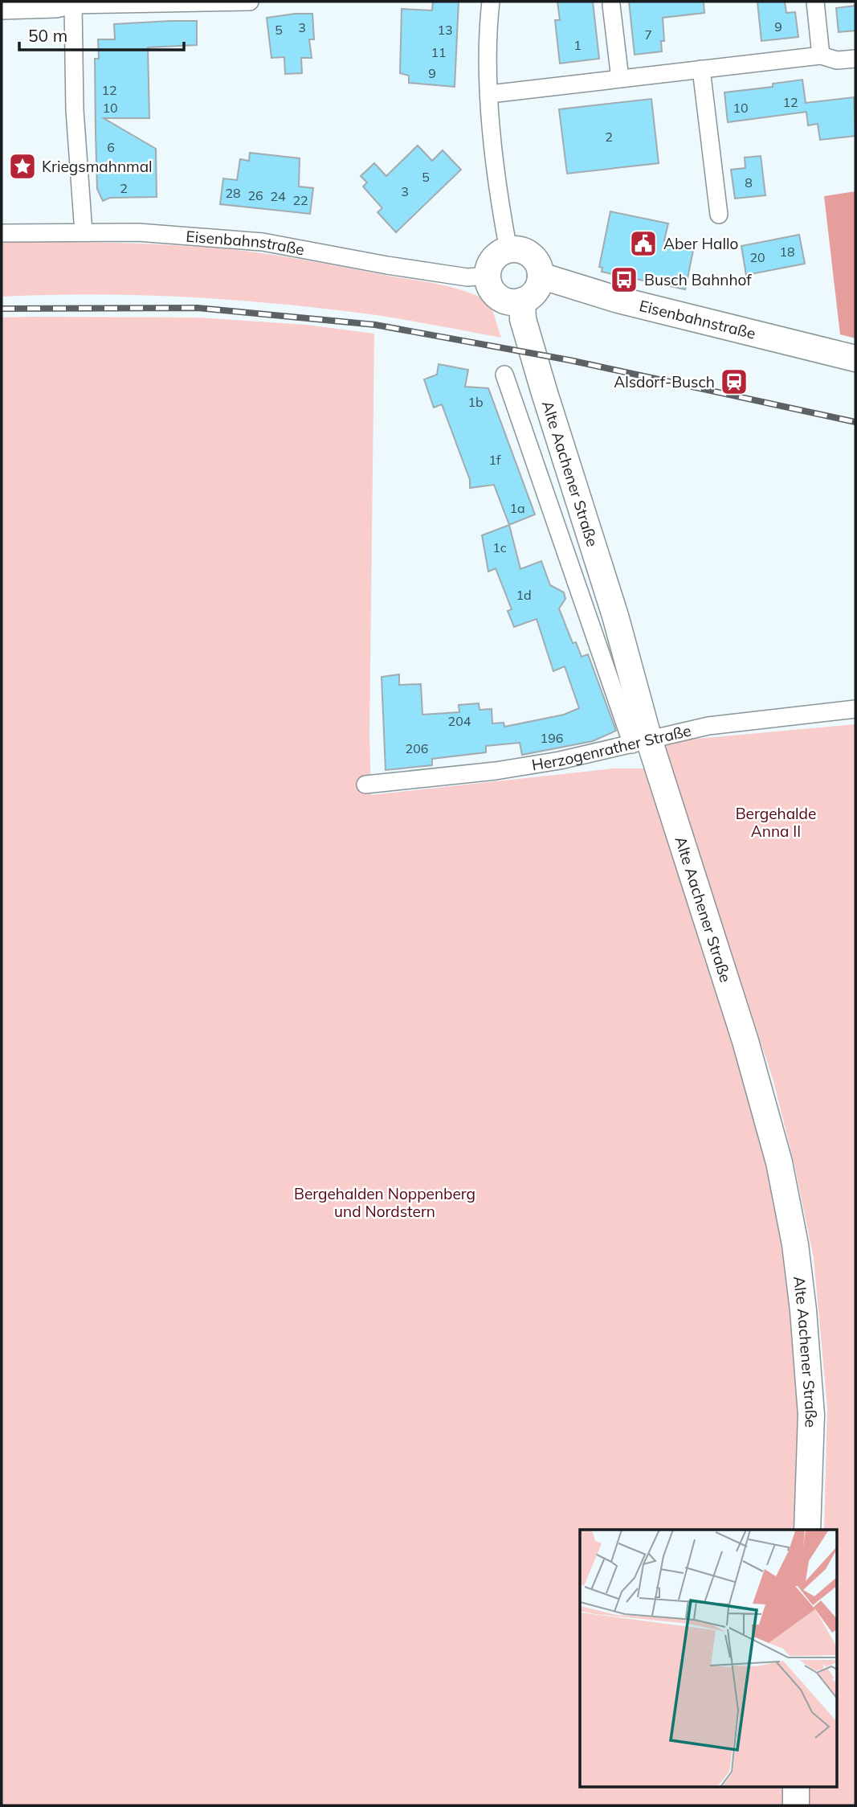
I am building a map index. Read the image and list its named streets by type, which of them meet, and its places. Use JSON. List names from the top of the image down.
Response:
{
  "streets": {
    "street": ["Eisenbahnstraße", "Alte Aachener Straße", "Herzogenrather Straße"]
  },
  "crossings": [
    ["Eisenbahnstraße", "Alte Aachener Straße"],
    ["Alte Aachener Straße", "Herzogenrather Straße"]
  ],
  "parks": ["Bergehalde Anna II", "Bergehalden Noppenberg und Nordstern"],
  "places": {
    "place": ["Kriegsmahnmal"],
    "public building": ["Aber Hallo"],
    "bus stop": ["Busch Bahnhof"],
    "station": ["Alsdorf-Busch"]
  },
  "house_numbers": [
    "9",
    "3",
    "5",
    "13",
    "7",
    "1",
    "11",
    "9",
    "12",
    "12",
    "10",
    "10",
    "2",
    "6",
    "5",
    "8",
    "2",
    "3",
    "28",
    "26",
    "24",
    "22",
    "18",
    "20",
    "1b",
    "1f",
    "1a",
    "1c",
    "1d",
    "204",
    "196",
    "206"
  ],
  "scale_bar": "50 m"
}
